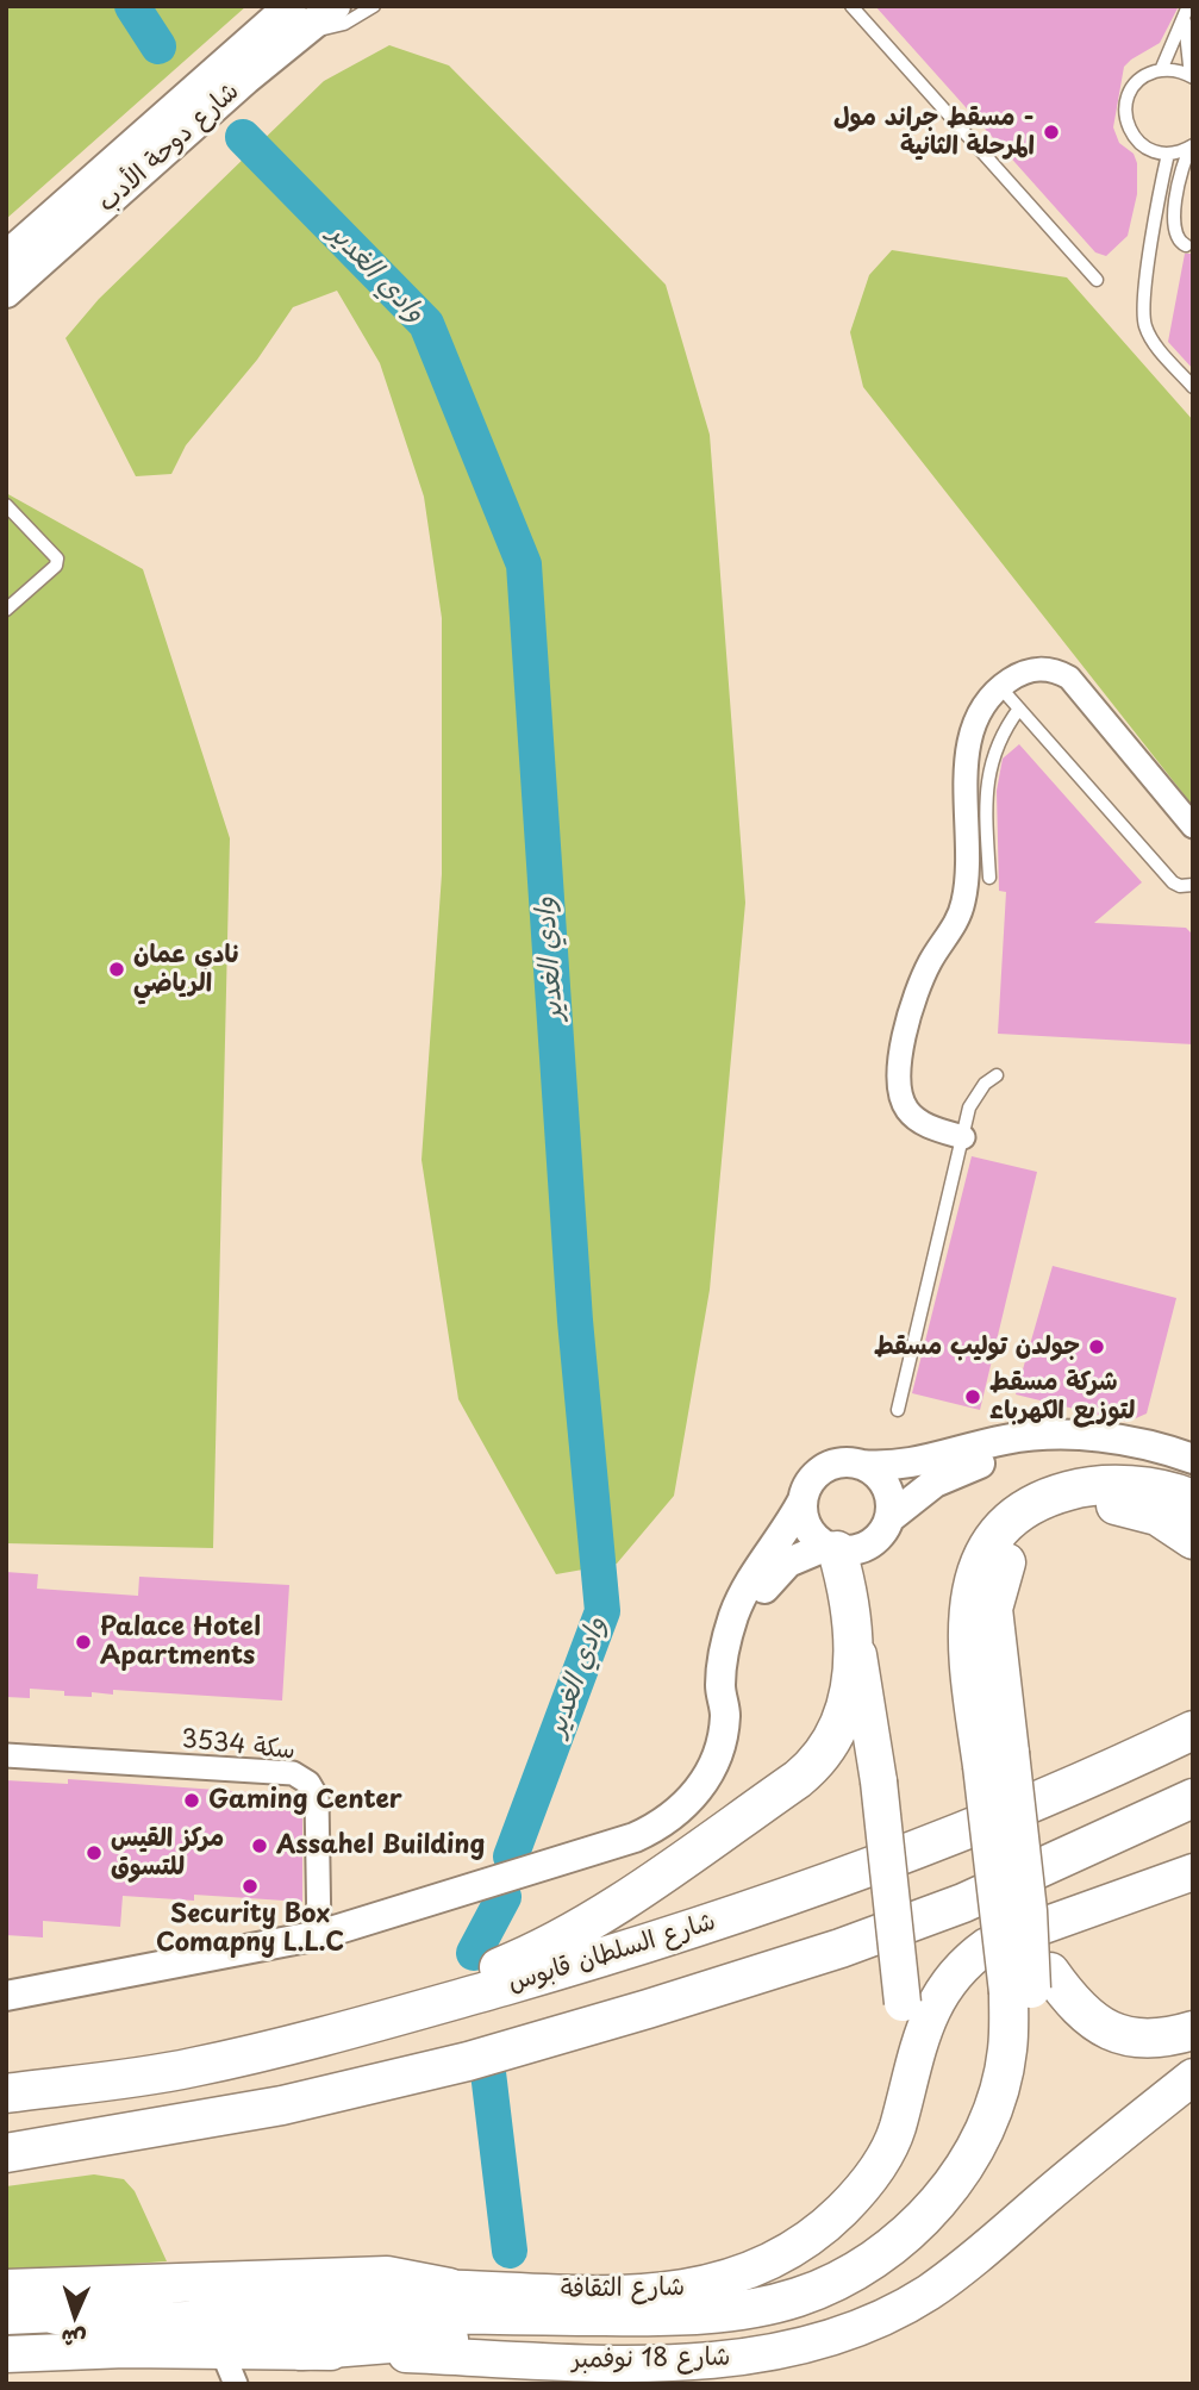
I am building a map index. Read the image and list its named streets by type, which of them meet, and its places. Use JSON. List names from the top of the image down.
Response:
{
  "streets": {
    "highway": ["شارع السلطان قابوس"],
    "main road": ["شارع دوحة الأدب", "شارع الثقافة", "شارع 18 نوفمبر"],
    "street": ["سكة 3534"]
  },
  "water": ["وادي الغدير"],
  "places": [
    "مسقط جراند مول - المرحلة الثانية",
    "نادي عمان الرياضي",
    "جولدن توليب مسقط",
    "شركة مسقط لتوزيع الكهرباء",
    "Palace Hotel Apartments",
    "Gaming Center",
    "Assahel Building",
    "مركز القيس للتسوق",
    "Security Box Comapny L.L.C"
  ],
  "north": "bottom"
}
